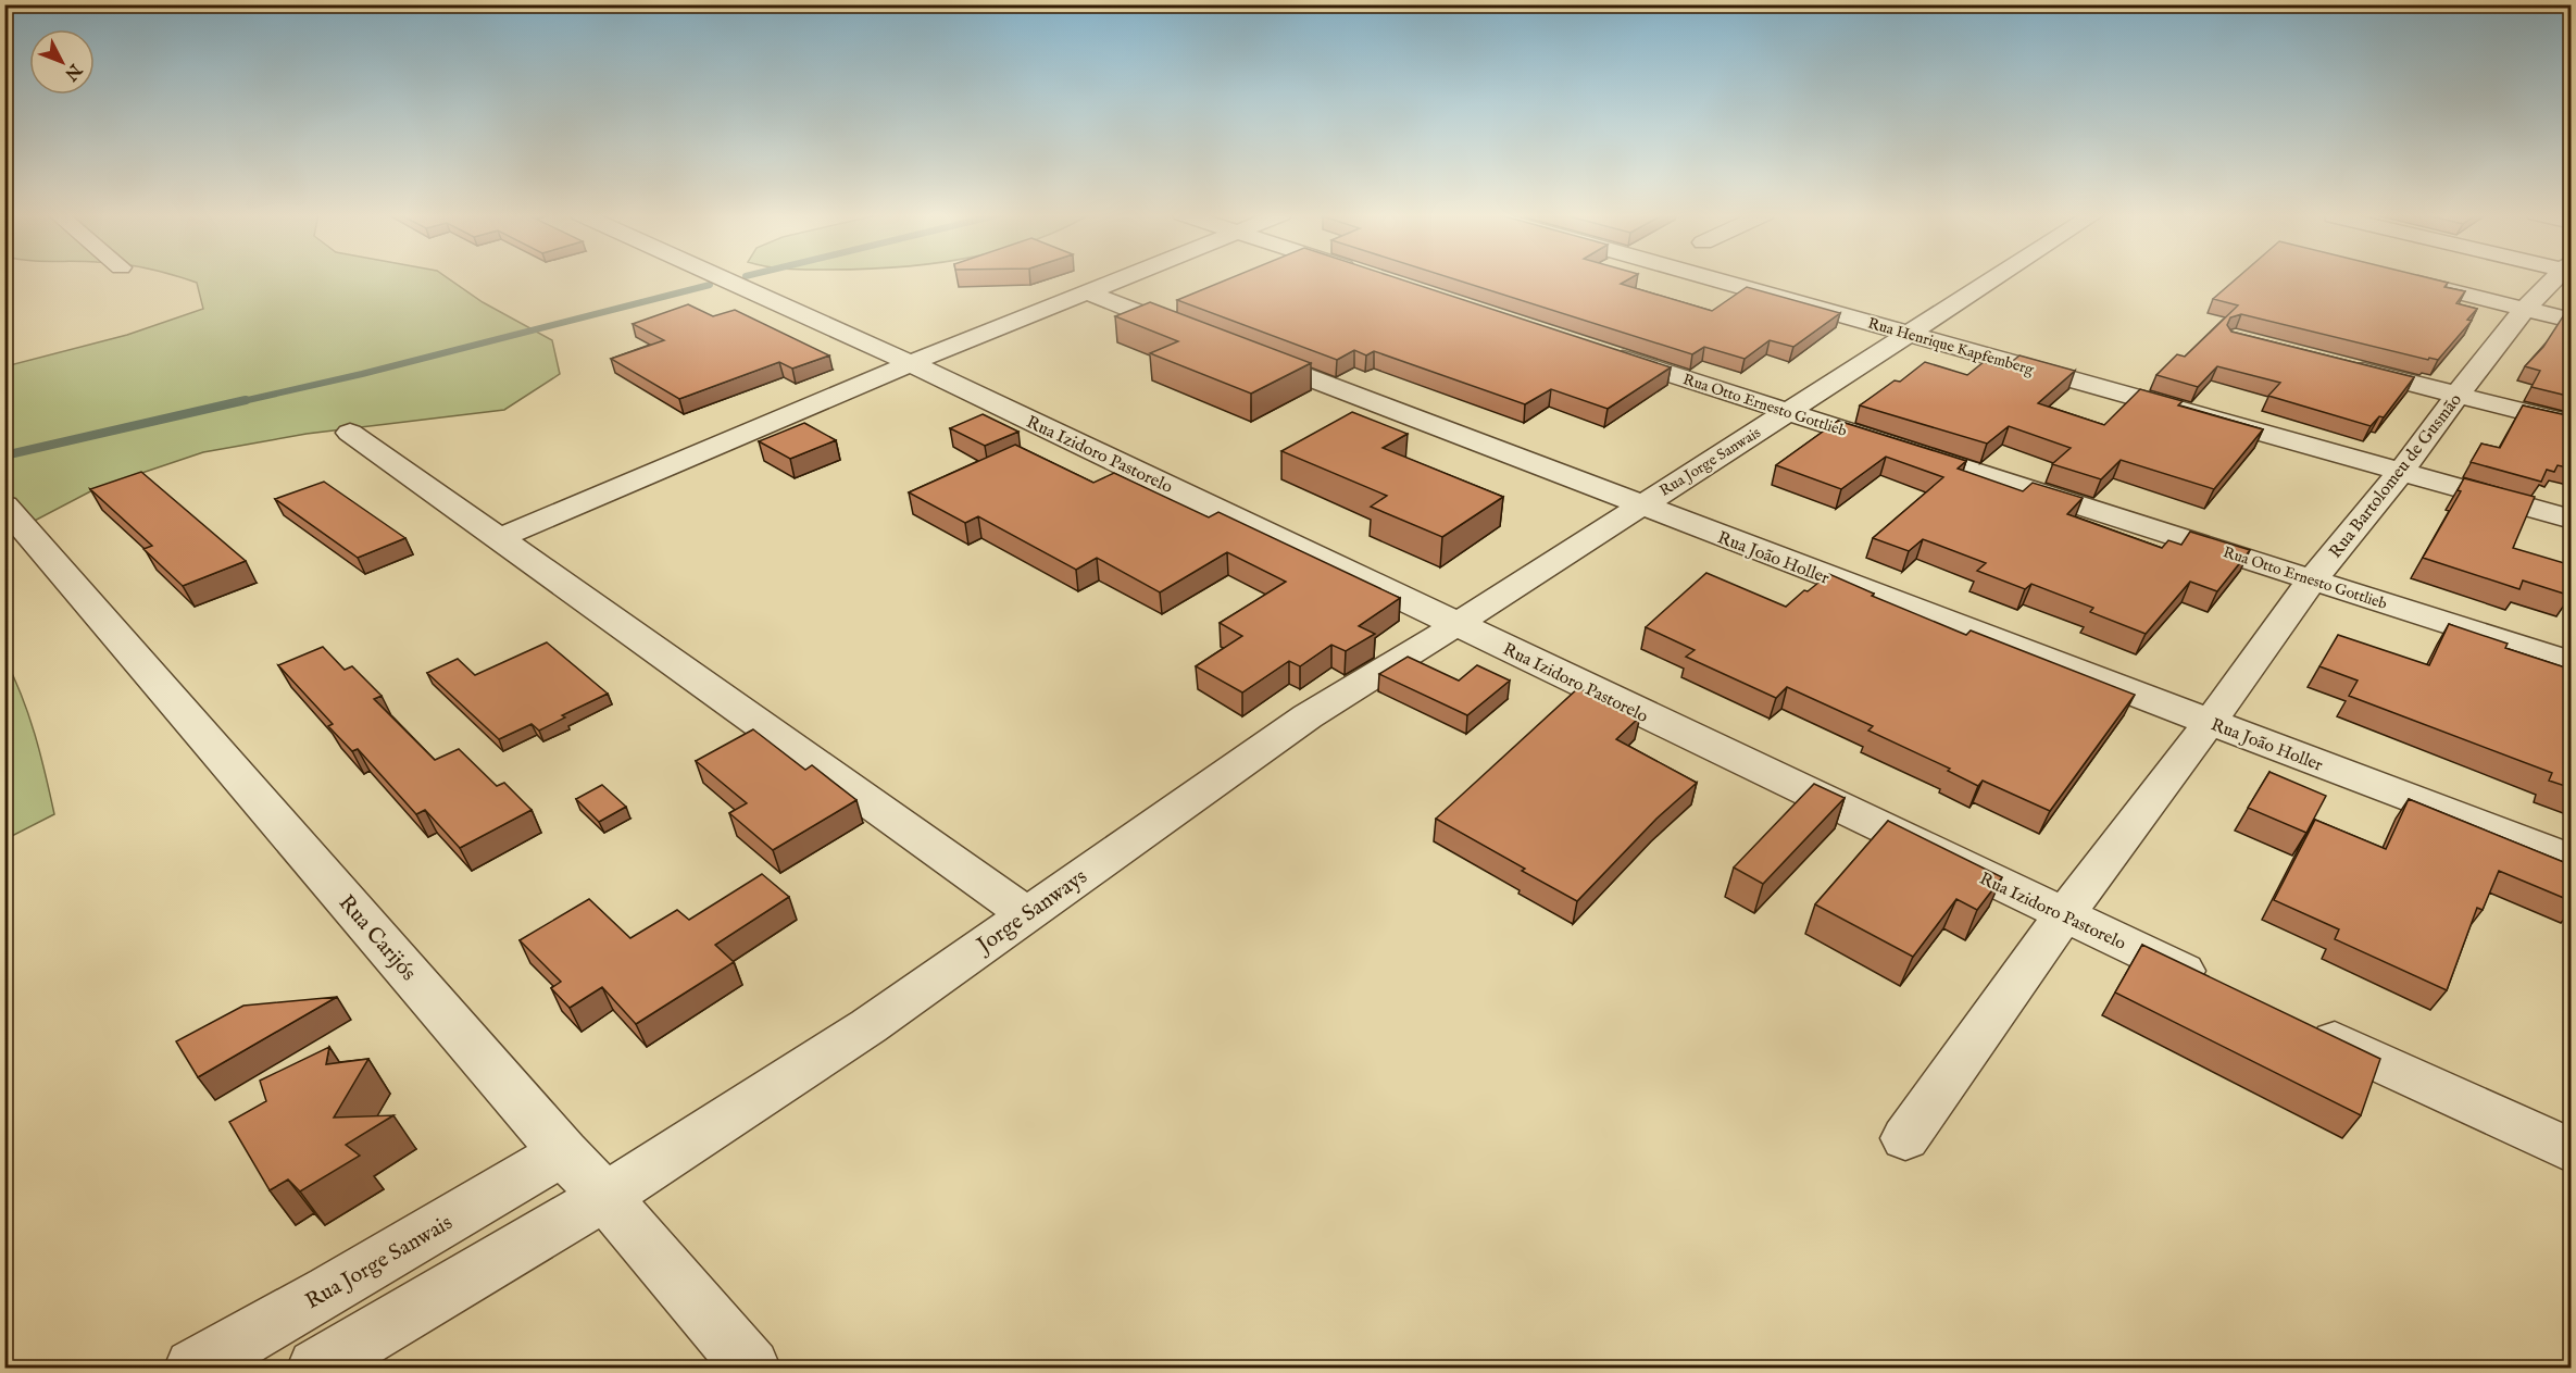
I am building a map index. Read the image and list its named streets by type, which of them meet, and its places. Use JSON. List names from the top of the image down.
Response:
{
  "streets": {
    "street": [
      "Rua Henrique Kapfemberg",
      "Rua Otto Ernesto Gottlieb",
      "Rua Izidoro Pastorelo",
      "Rua Jorge Sanwais",
      "Rua Bartolomeu de Gusmão",
      "Rua João Holler",
      "Jorge Sanways",
      "Rua Carijós"
    ]
  },
  "crossings": [
    ["Rua Henrique Kapfemberg", "Rua Jorge Sanwais"],
    ["Rua Henrique Kapfemberg", "Rua Bartolomeu de Gusmão"],
    ["Rua Otto Ernesto Gottlieb", "Rua Jorge Sanwais"],
    ["Rua Otto Ernesto Gottlieb", "Rua Bartolomeu de Gusmão"],
    ["Rua Izidoro Pastorelo", "Rua Jorge Sanwais"],
    ["Rua Izidoro Pastorelo", "Rua Bartolomeu de Gusmão"],
    ["Rua Izidoro Pastorelo", "Jorge Sanways"],
    ["Rua Jorge Sanwais", "Rua João Holler"],
    ["Rua Jorge Sanwais", "Jorge Sanways"],
    ["Rua Jorge Sanwais", "Rua Carijós"],
    ["Rua Bartolomeu de Gusmão", "Rua João Holler"],
    ["Jorge Sanways", "Rua Carijós"]
  ],
  "north": "bottom right"
}
